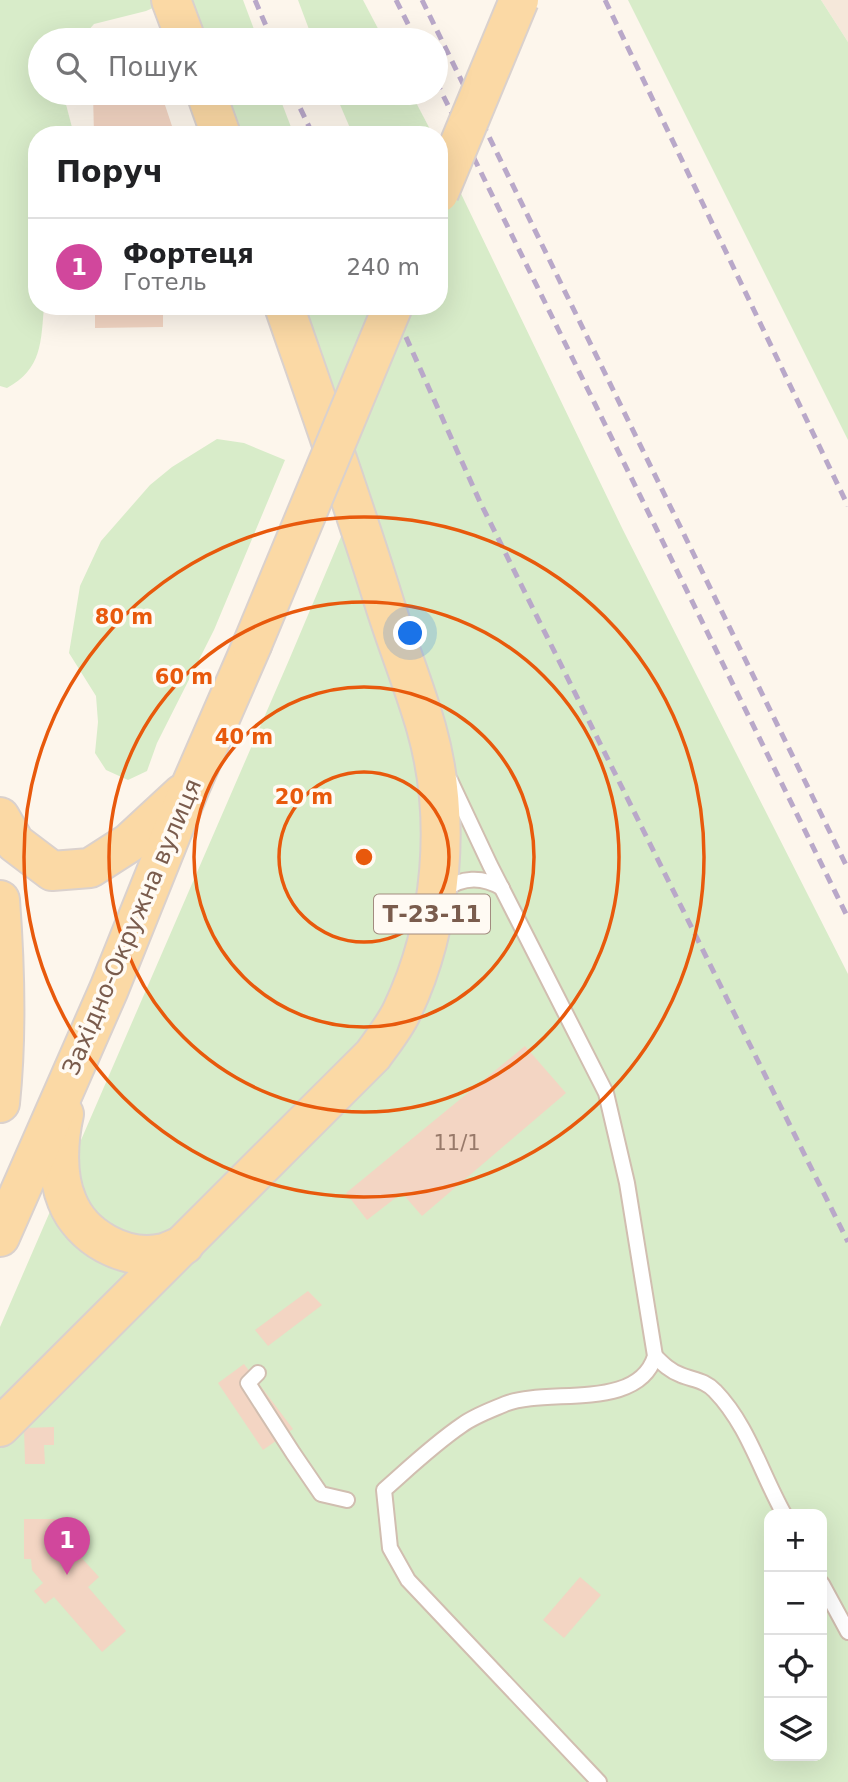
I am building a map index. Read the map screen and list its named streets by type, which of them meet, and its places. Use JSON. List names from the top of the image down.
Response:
{
  "streets": {
    "main road": ["Т-23-11", "Західно-Окружна вулиця"]
  },
  "house_numbers": ["11/1"],
  "page": {
    "search": "Пошук",
    "heading": "Поруч",
    "list": [
      {
        "mark": "1",
        "name": "Фортеця",
        "note": "Готель",
        "value": "240 m"
      }
    ],
    "map_buttons": ["+", "−"],
    "pins": "1"
  },
  "rings": [
    "80 m",
    "60 m",
    "40 m",
    "20 m"
  ]
}
